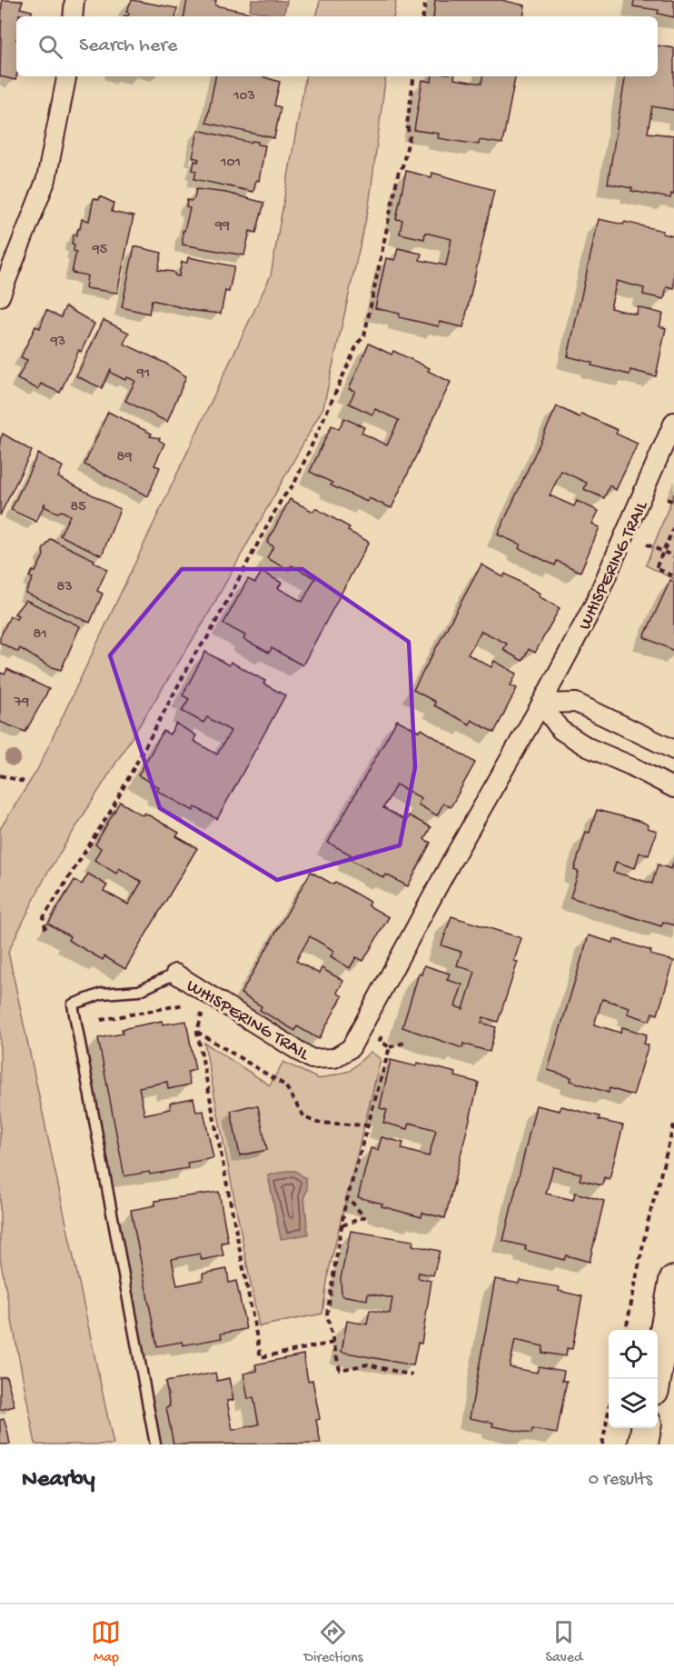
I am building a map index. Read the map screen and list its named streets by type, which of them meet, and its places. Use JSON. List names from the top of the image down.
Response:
{
  "streets": {
    "street": ["WHISPERING TRAIL"]
  },
  "house_numbers": [
    "103",
    "101",
    "99",
    "95",
    "93",
    "91",
    "89",
    "85",
    "83",
    "81",
    "79"
  ],
  "page": {
    "search": "Search here",
    "heading": ["Nearby", "0 results"],
    "nav": ["Map", "Directions", "Saved"]
  }
}
